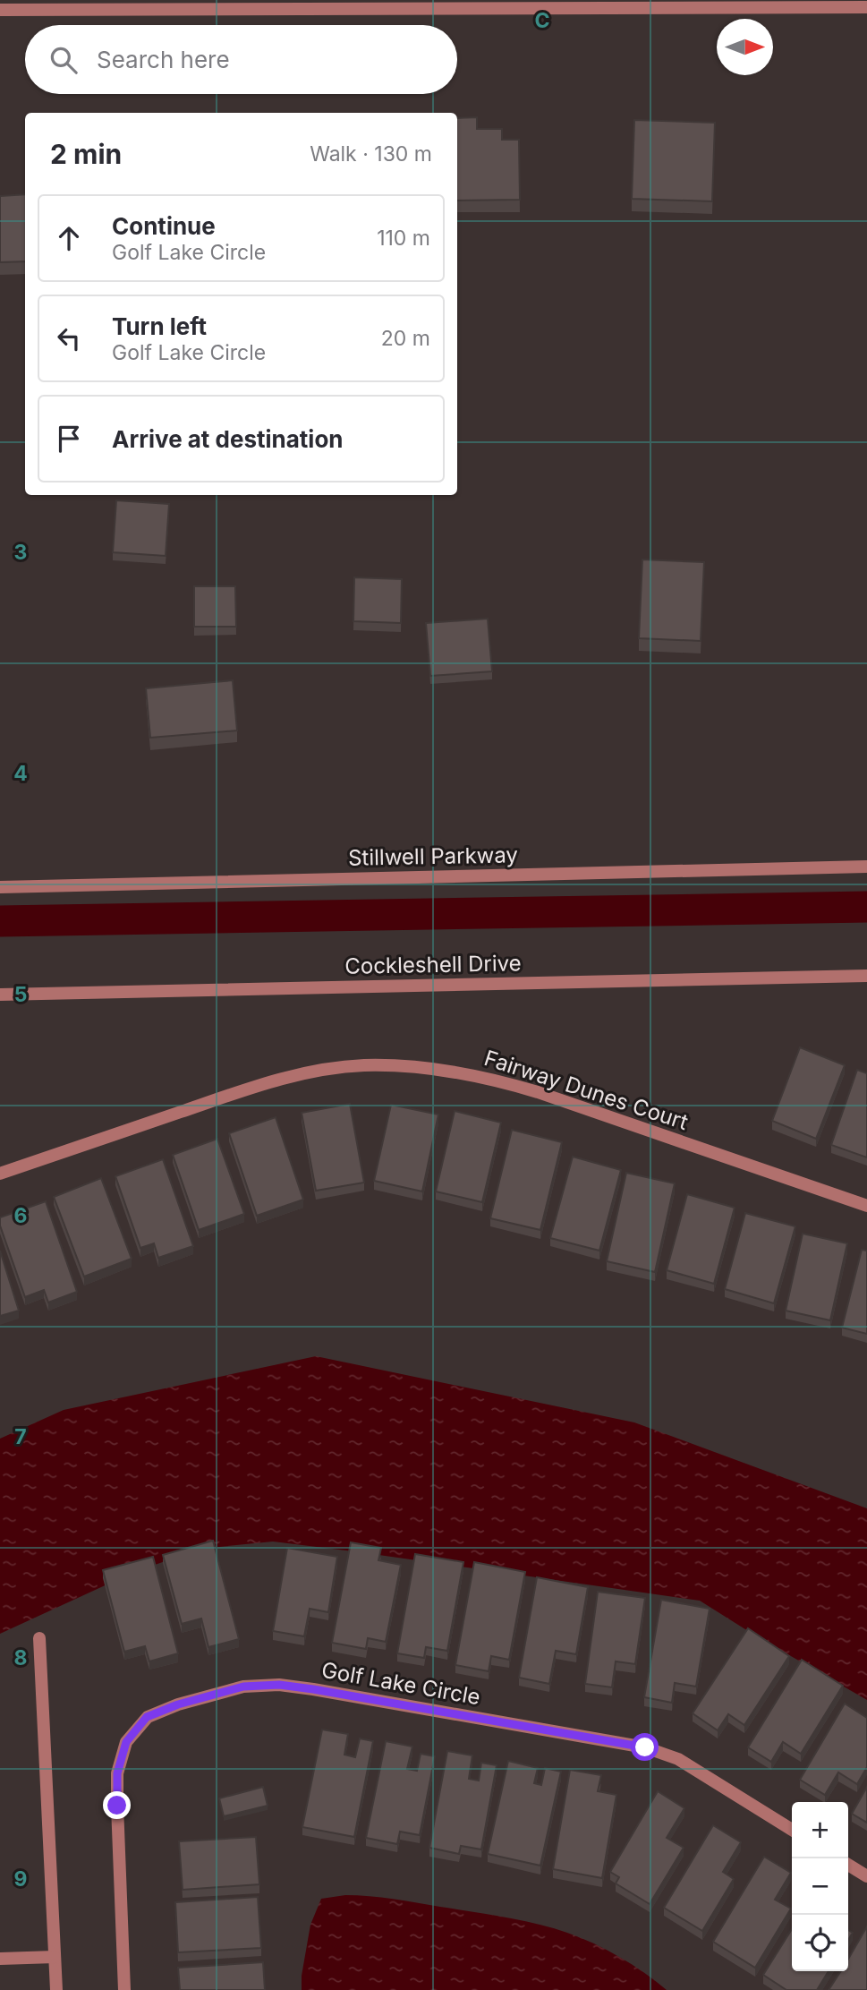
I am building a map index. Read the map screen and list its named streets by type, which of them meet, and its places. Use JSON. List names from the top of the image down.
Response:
{
  "streets": {
    "street": [
      "Stillwell Parkway",
      "Cockleshell Drive",
      "Fairway Dunes Court",
      "Golf Lake Circle"
    ]
  },
  "north": "right",
  "page": {
    "search": "Search here",
    "heading": ["2 min", "Walk · 130 m"],
    "list": [
      ["Continue", "Golf Lake Circle", "110 m"],
      ["Turn left", "Golf Lake Circle", "20 m"],
      "Arrive at destination"
    ],
    "map_buttons": ["+", "−"]
  },
  "grid": {
    "columns": ["C"],
    "rows": [
      "3",
      "4",
      "5",
      "6",
      "7",
      "8",
      "9"
    ]
  }
}
